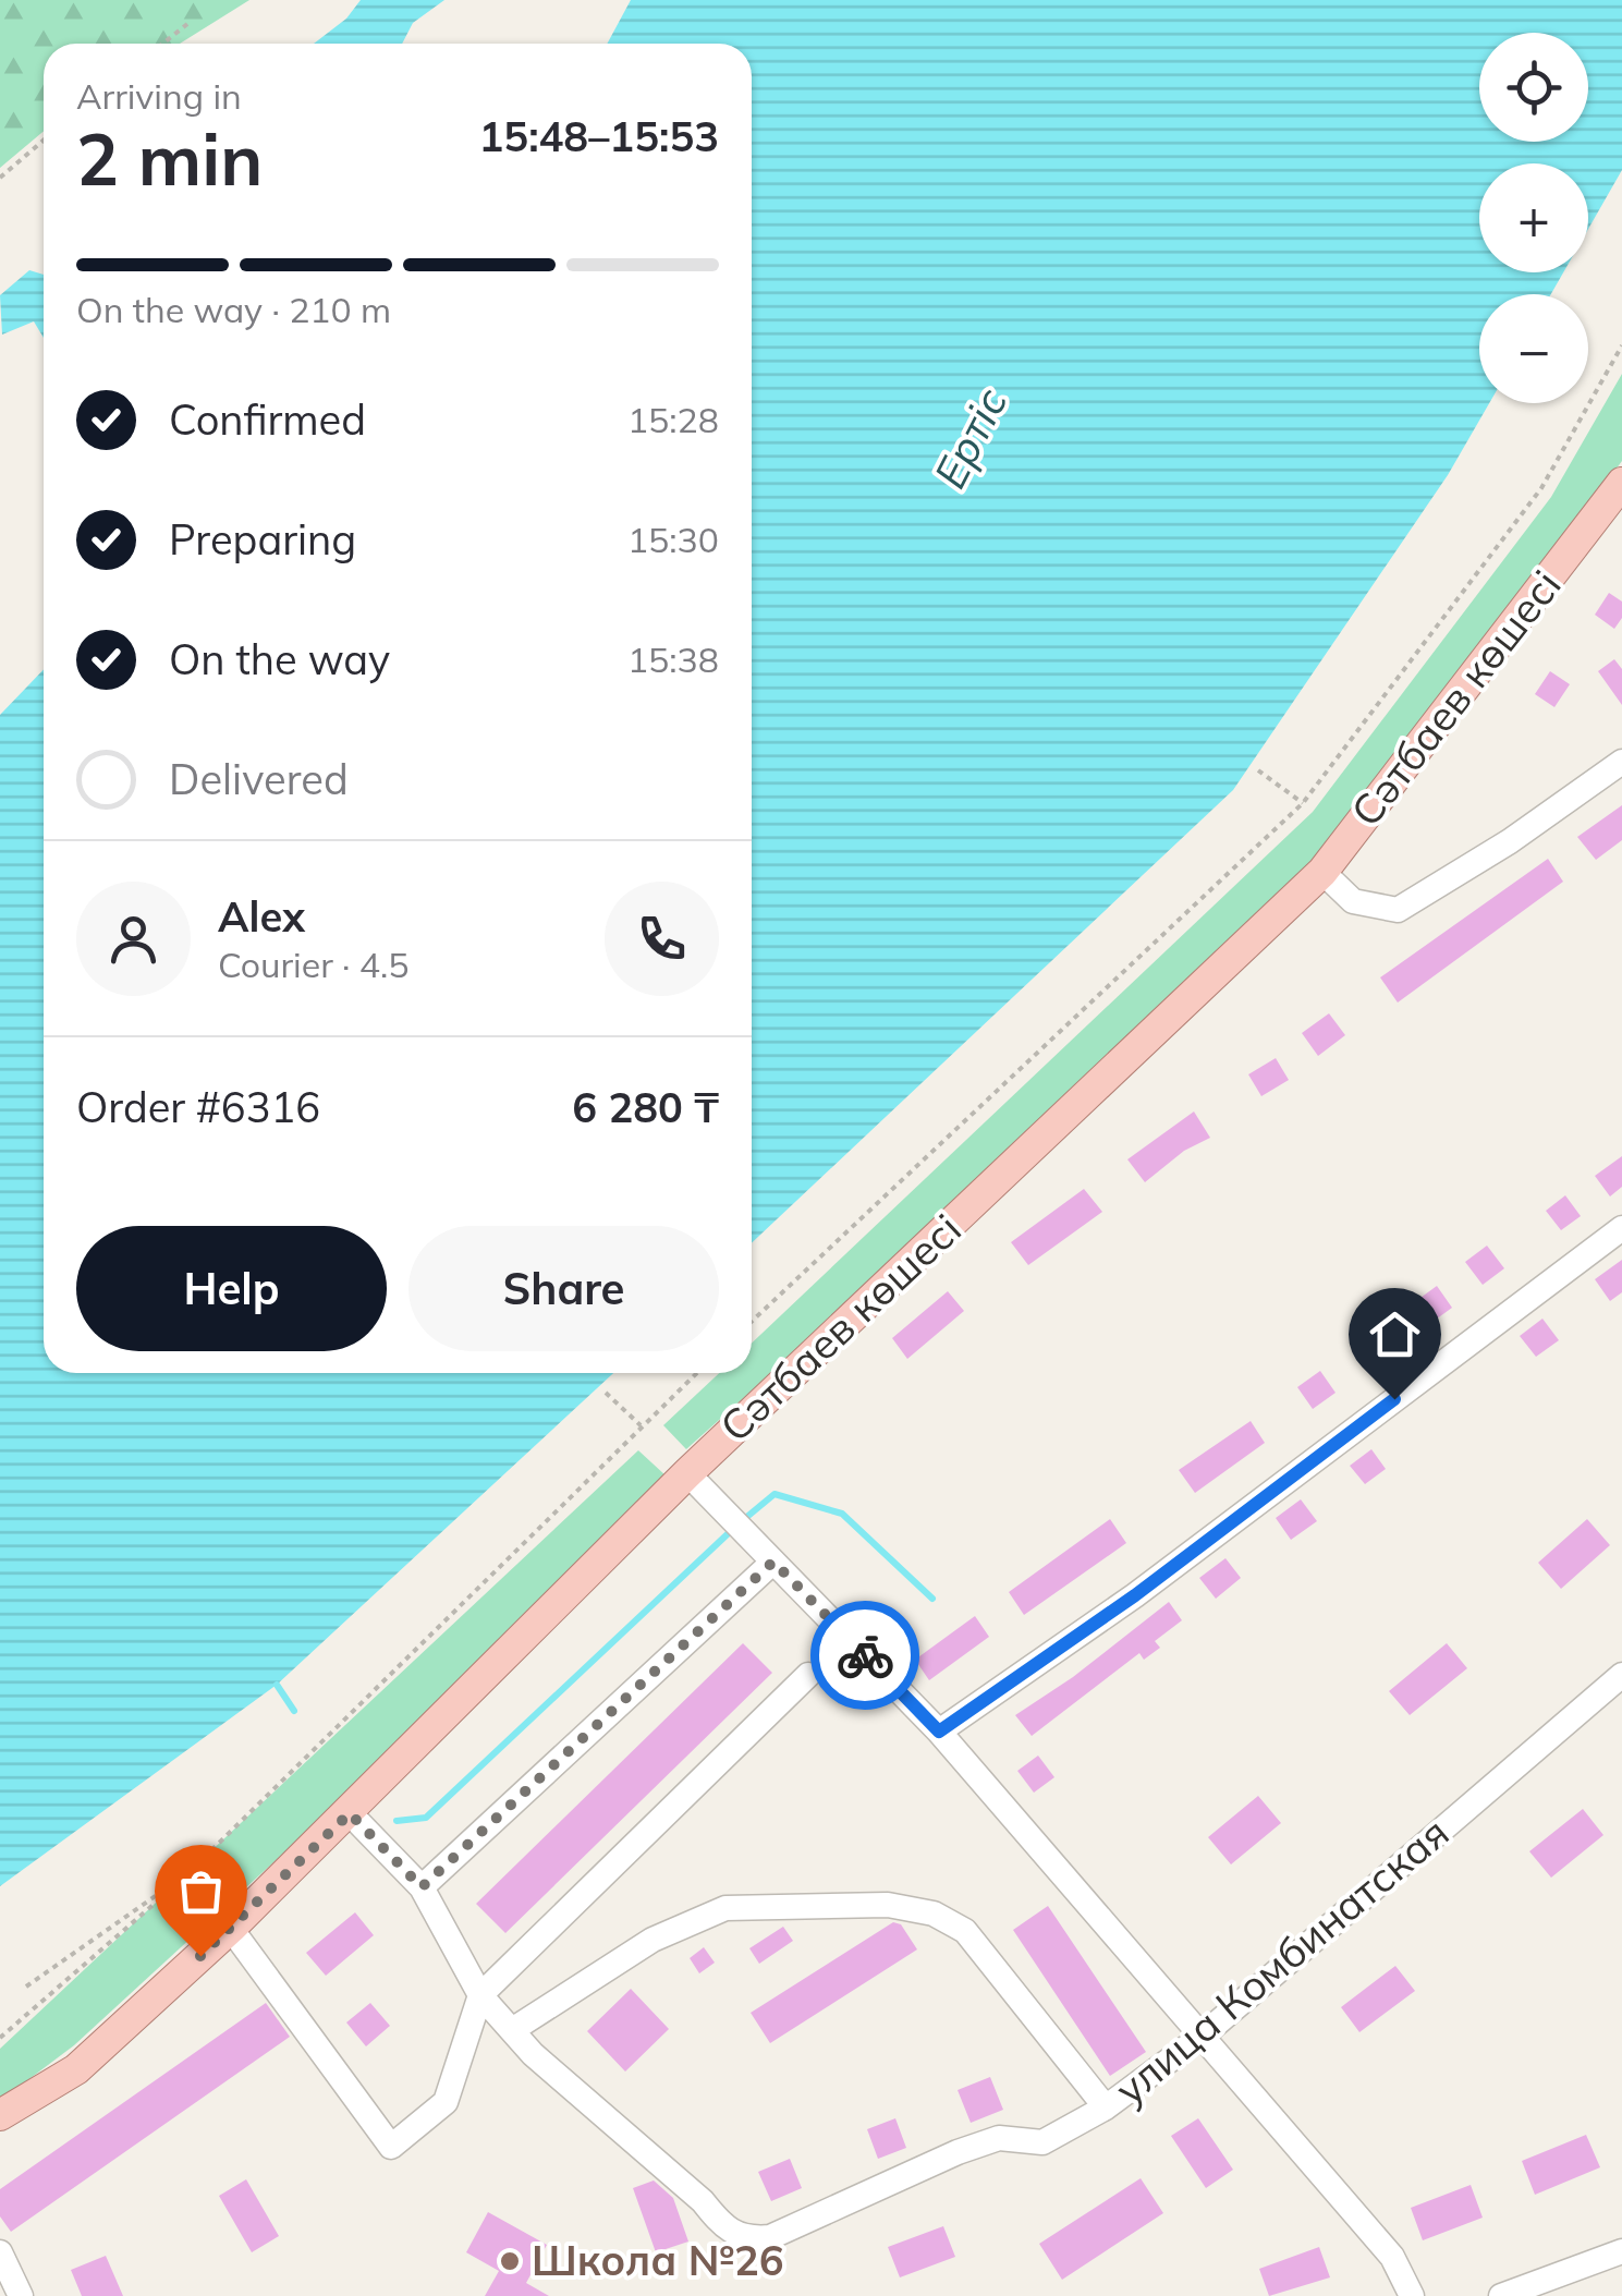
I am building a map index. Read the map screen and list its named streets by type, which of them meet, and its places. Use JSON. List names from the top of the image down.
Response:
{
  "streets": {
    "main road": ["Сәтбаев көшесі"],
    "street": ["улица Комбинатская"]
  },
  "water": ["Ертіс"],
  "places": ["Школа №26"],
  "page": {
    "map_buttons": ["+", "−"],
    "heading": ["2 min", "Arriving in", "15:48–15:53"],
    "panel": [
      "Alex",
      "Courier · 4.5",
      "Order #6316",
      "6 280 ₸"
    ],
    "bar": "On the way · 210 m",
    "list": [
      ["Confirmed", "15:28"],
      ["Preparing", "15:30"],
      ["On the way", "15:38"],
      "Delivered"
    ],
    "buttons": ["Help", "Share"]
  }
}
